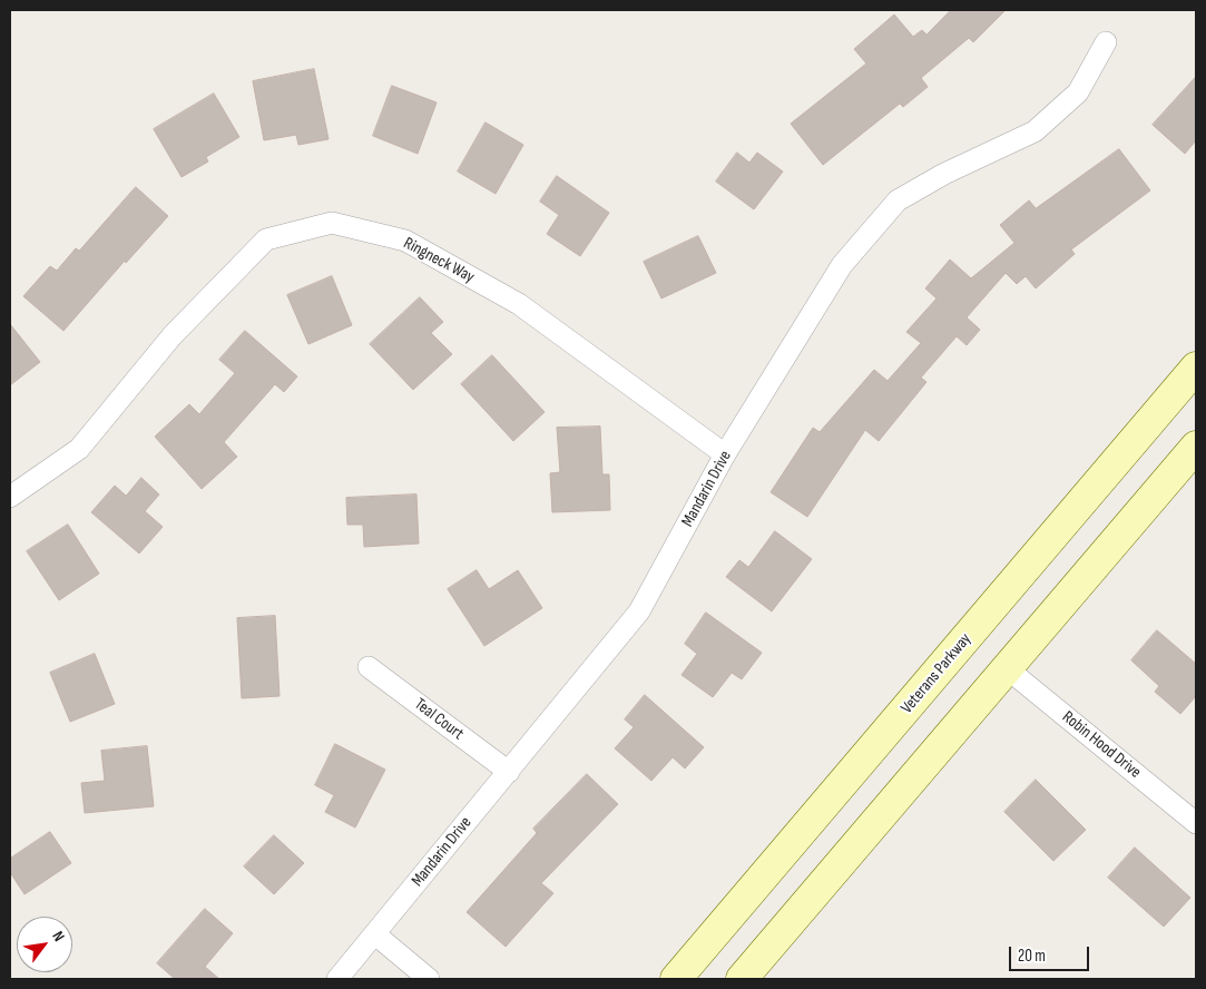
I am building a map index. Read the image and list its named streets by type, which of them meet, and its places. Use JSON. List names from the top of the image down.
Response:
{
  "streets": {
    "main road": ["Veterans Parkway"],
    "street": [
      "Ringneck Way",
      "Mandarin Drive",
      "Teal Court",
      "Robin Hood Drive"
    ]
  },
  "crossings": [
    ["Ringneck Way", "Mandarin Drive"],
    ["Mandarin Drive", "Teal Court"]
  ],
  "scale_bar": "20 m",
  "north": "top right"
}
